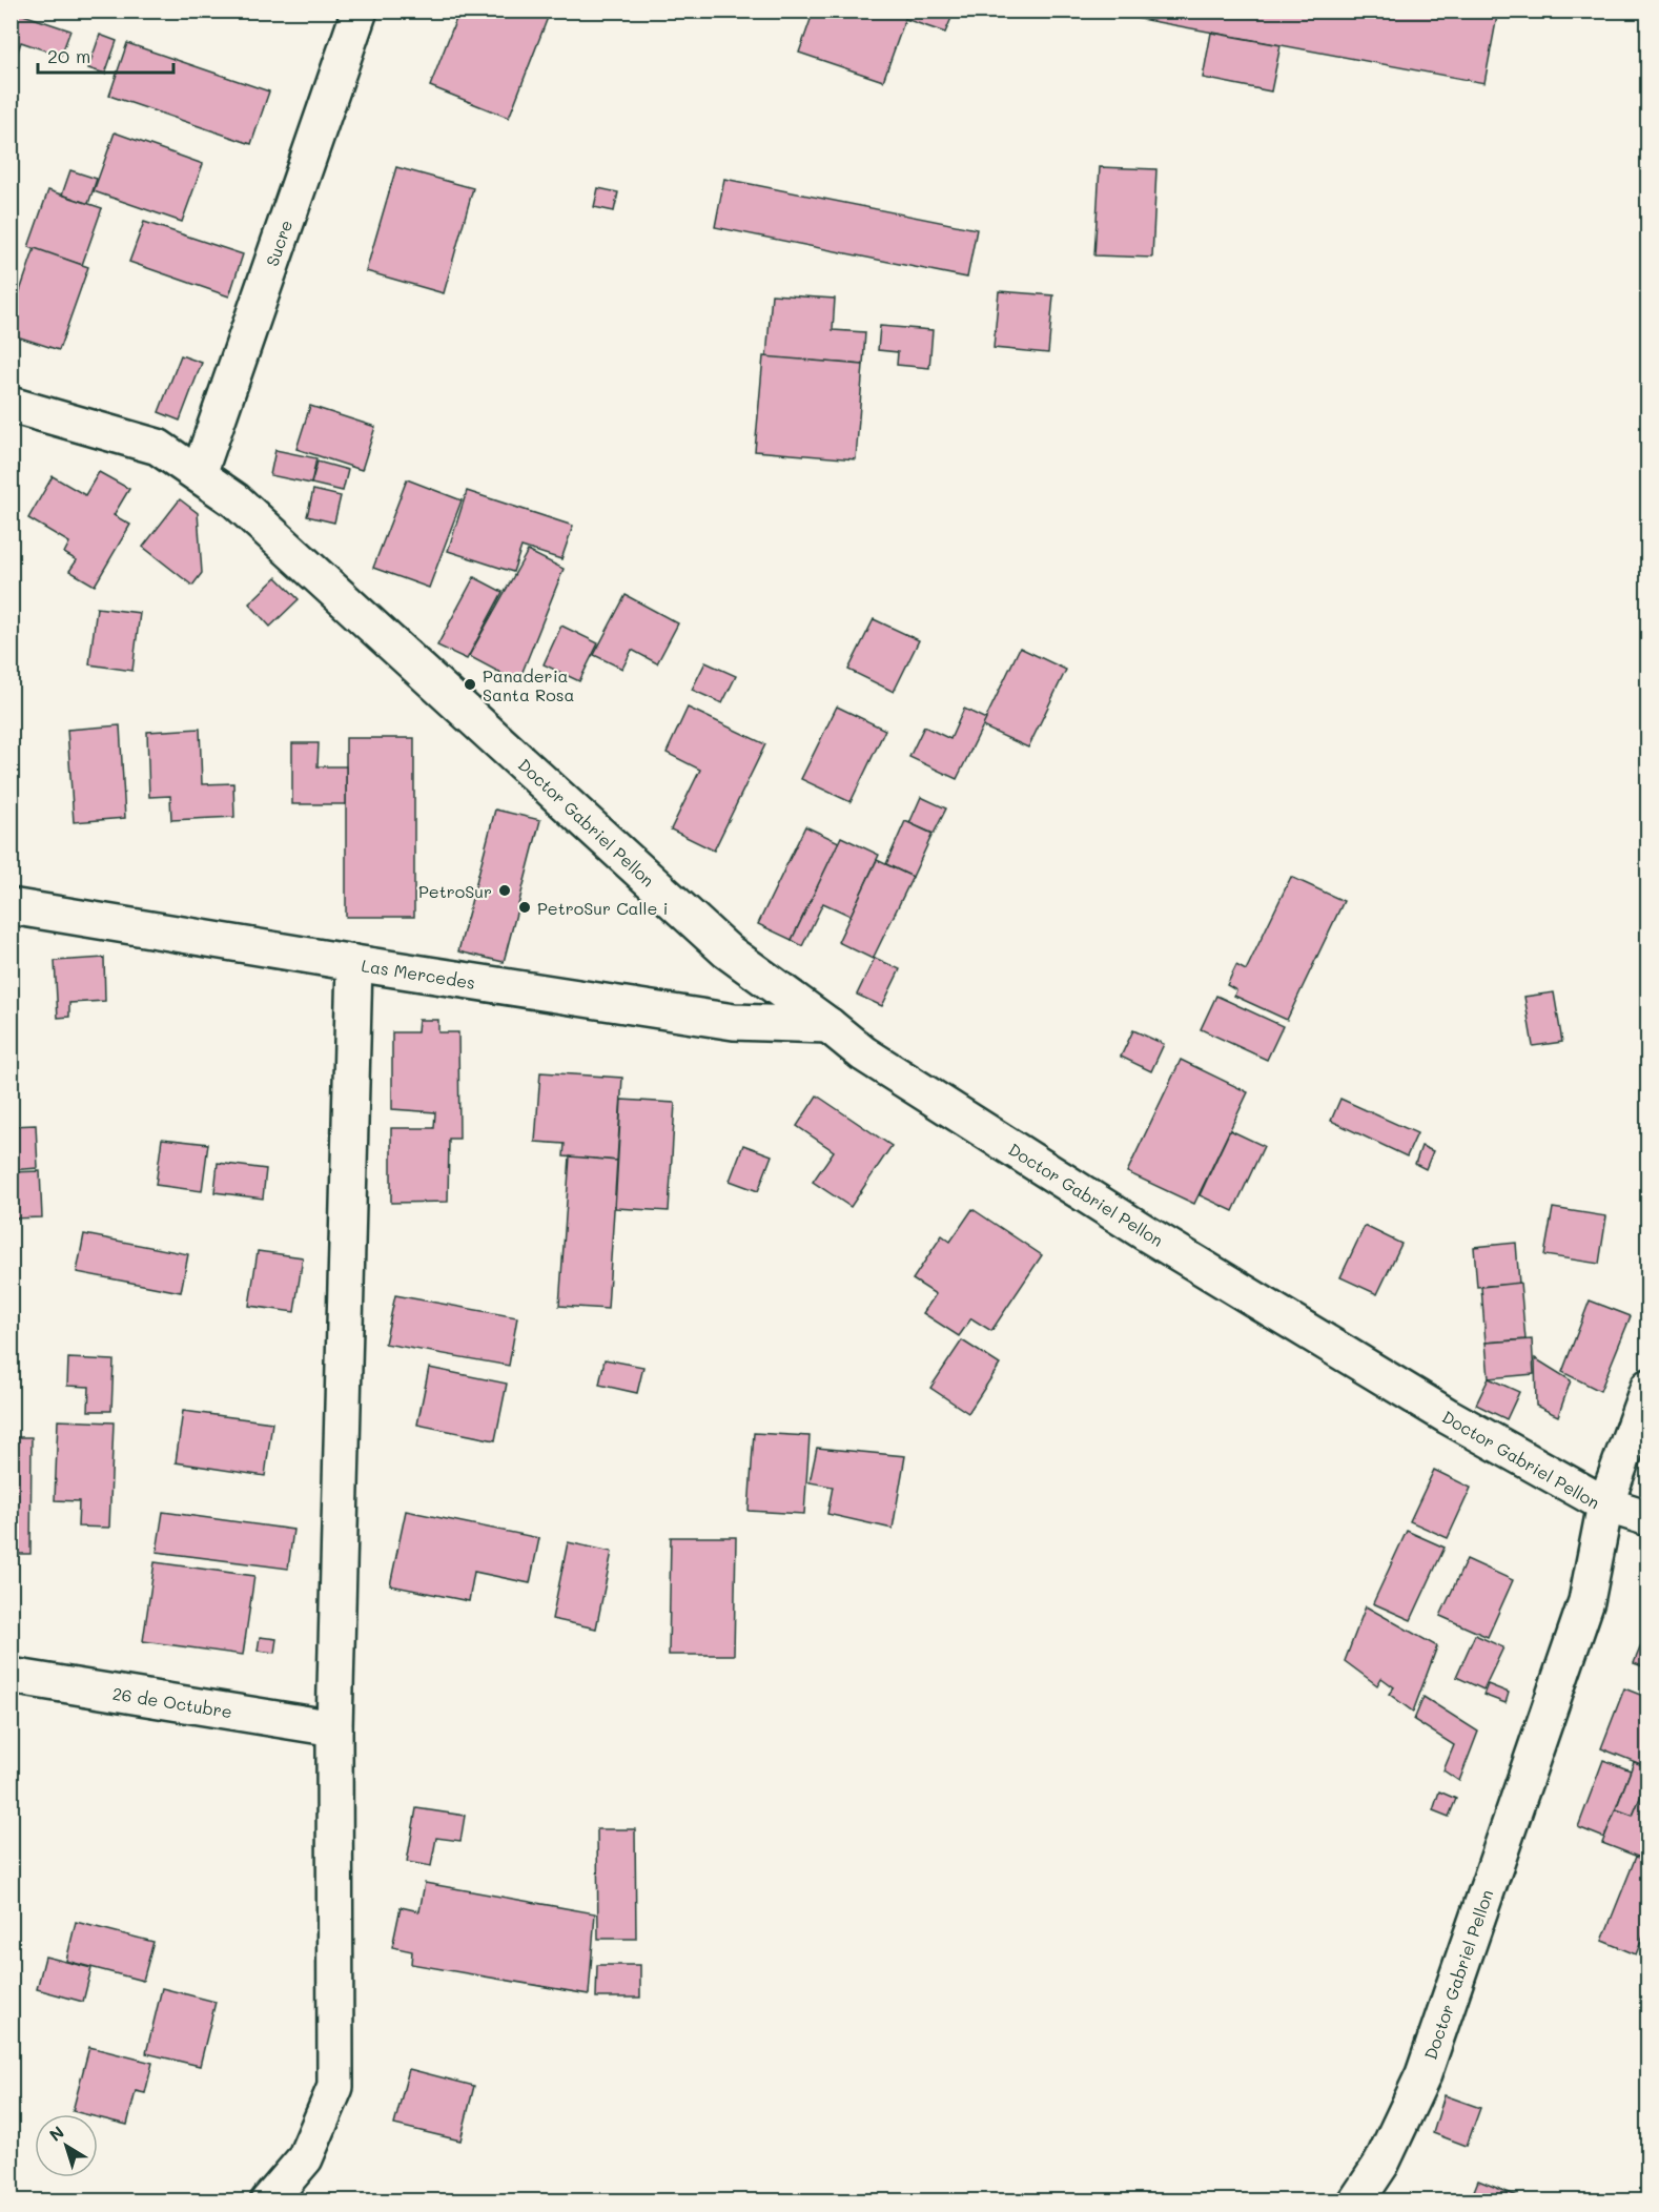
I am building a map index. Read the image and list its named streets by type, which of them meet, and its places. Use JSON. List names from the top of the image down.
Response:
{
  "streets": {
    "street": [
      "Sucre",
      "Doctor Gabriel Pellon",
      "Las Mercedes",
      "26 de Octubre"
    ]
  },
  "crossings": [
    ["Sucre", "Doctor Gabriel Pellon"],
    ["Doctor Gabriel Pellon", "Las Mercedes"]
  ],
  "places": ["Panaderia Santa Rosa", "PetroSur", "PetroSur Calle i"],
  "scale_bar": "20 m",
  "north": "top left"
}
